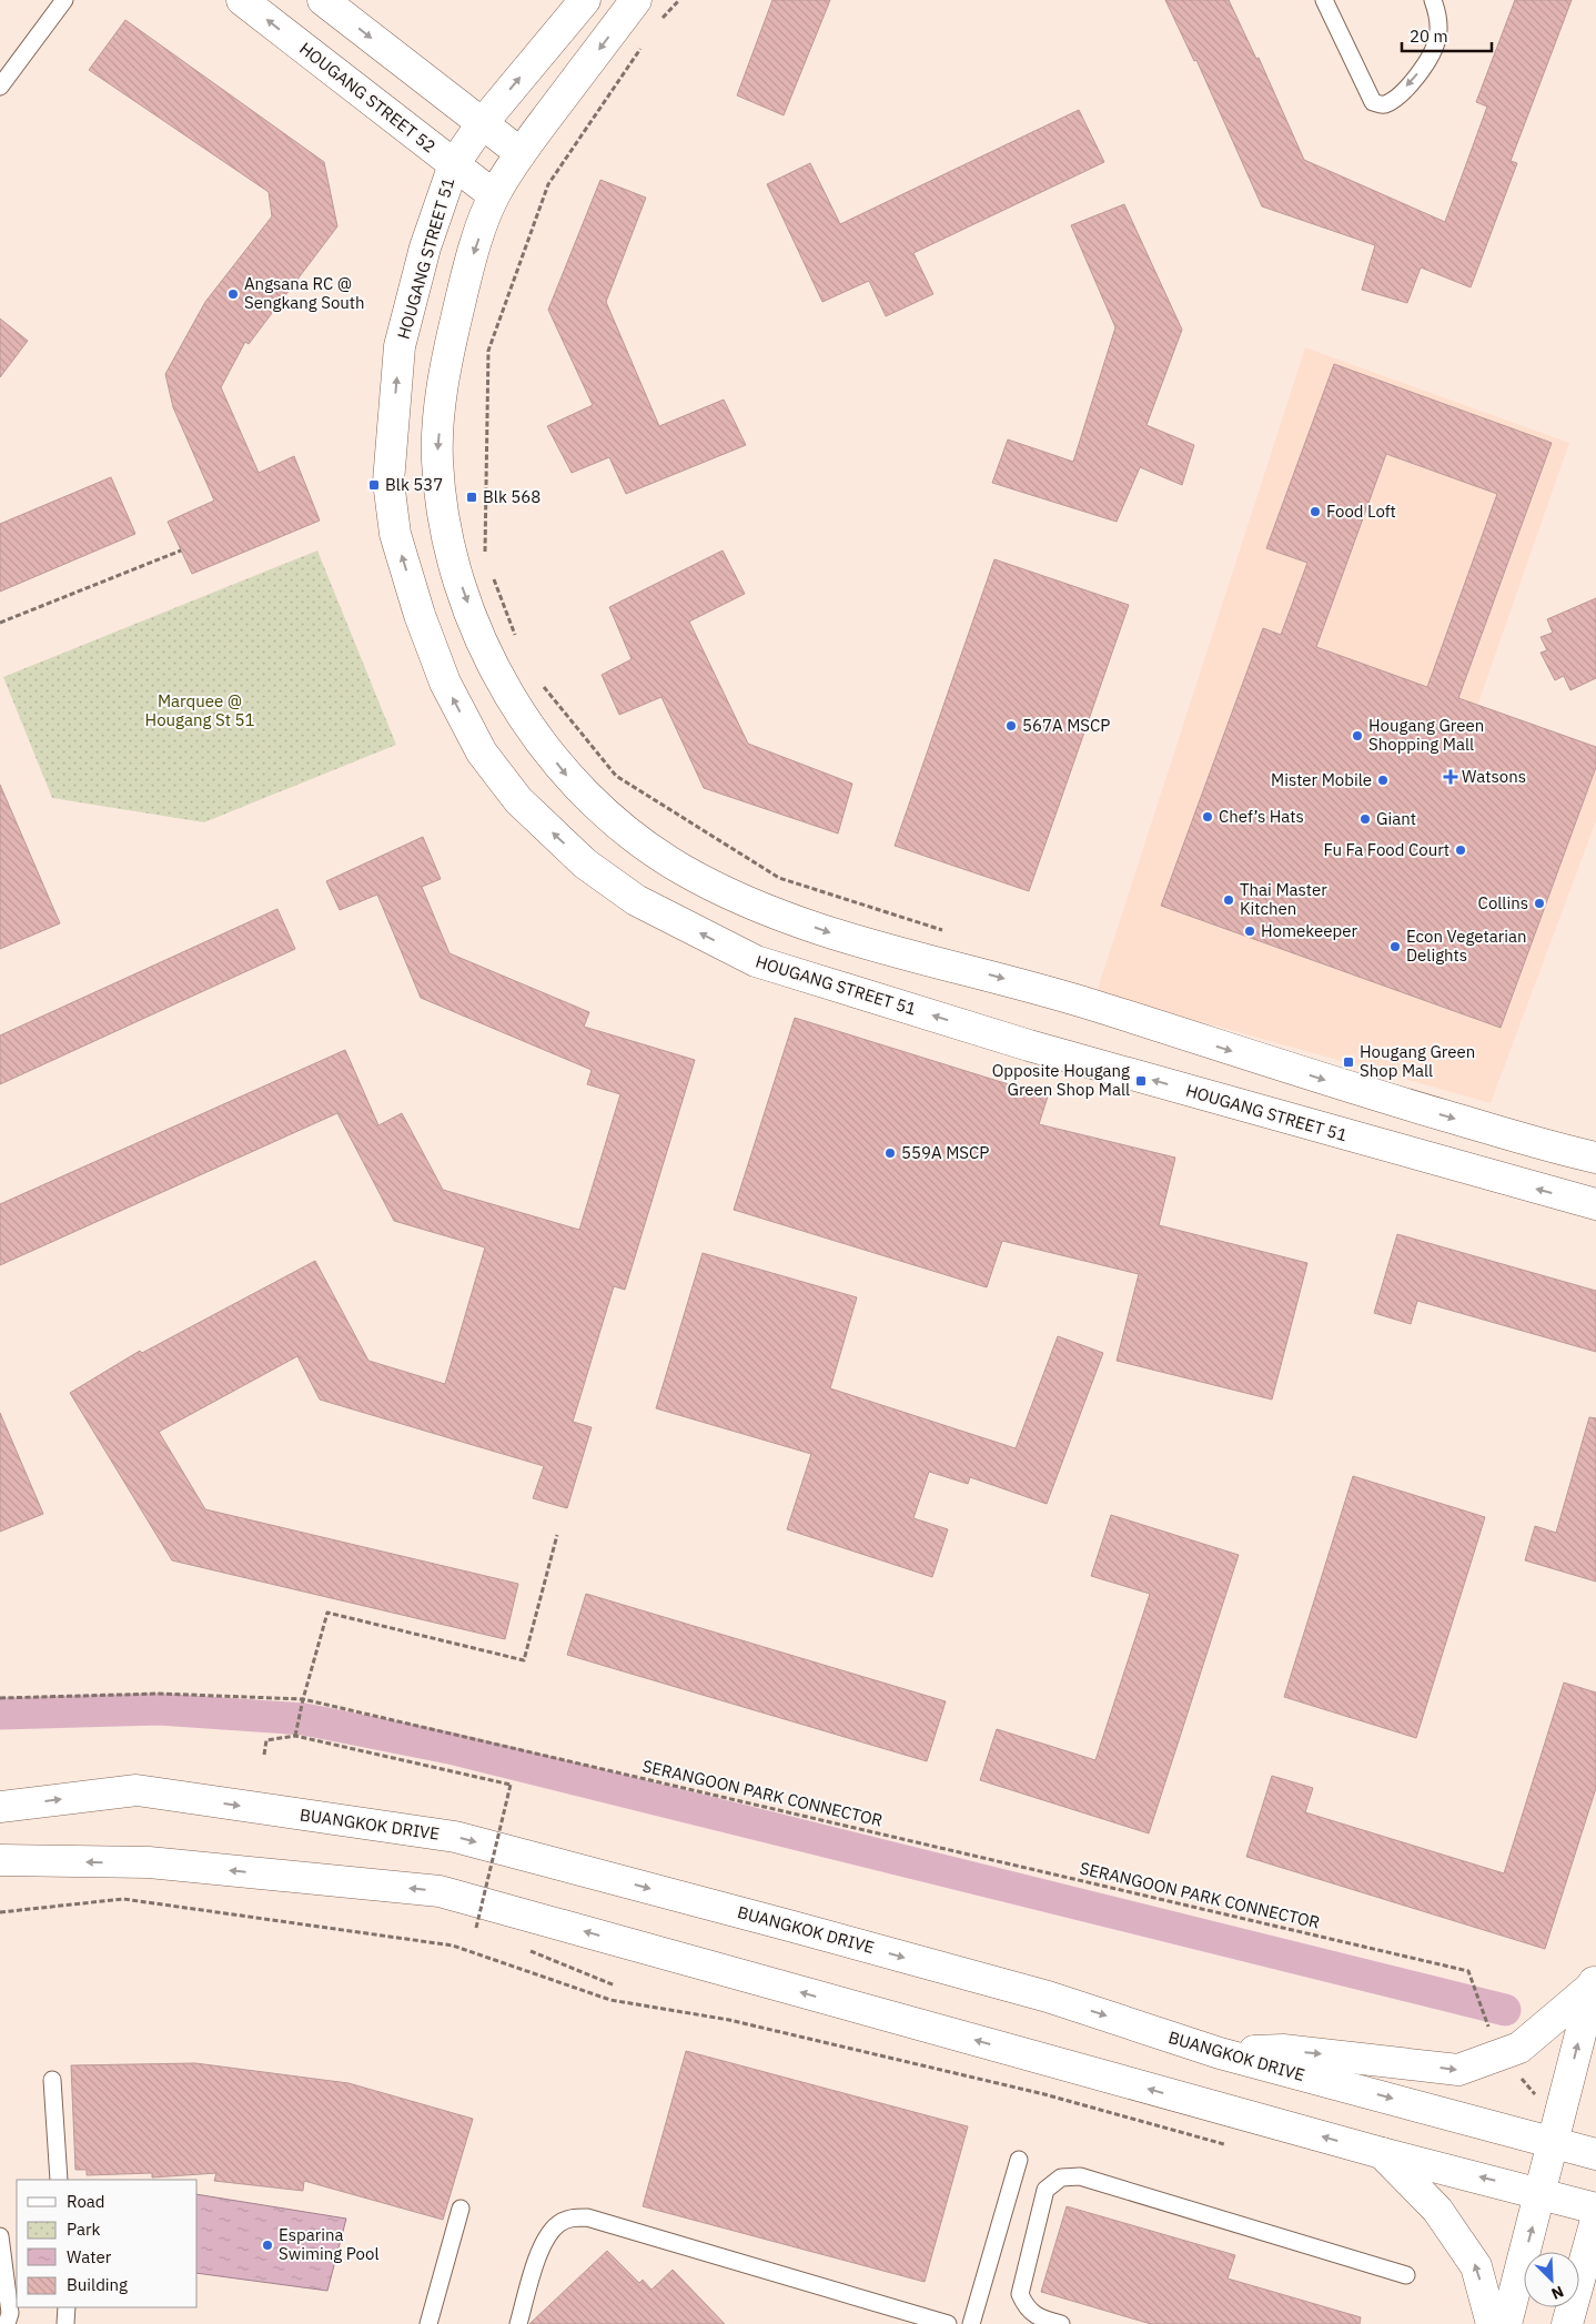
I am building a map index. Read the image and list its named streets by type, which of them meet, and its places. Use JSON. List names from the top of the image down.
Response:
{
  "streets": {
    "street": ["HOUGANG STREET 52", "HOUGANG STREET 51", "BUANGKOK DRIVE"],
    "path": ["SERANGOON PARK CONNECTOR"]
  },
  "crossings": [
    ["HOUGANG STREET 52", "HOUGANG STREET 51"]
  ],
  "parks": ["Marquee @ Hougang St 51"],
  "places": {
    "other": [
      "Angsana RC @ Sengkang South",
      "Food Loft",
      "567A MSCP",
      "Hougang Green Shopping Mall",
      "Mister Mobile",
      "Chef’s Hats",
      "Giant",
      "Fu Fa Food Court",
      "Thai Master Kitchen",
      "Collins",
      "Homekeeper",
      "Econ Vegetarian Delights",
      "559A MSCP",
      "Esparina Swiming Pool"
    ],
    "transit": [
      "Blk 537",
      "Blk 568",
      "Hougang Green Shop Mall",
      "Opposite Hougang Green Shop Mall"
    ],
    "health": ["Watsons"]
  },
  "legend": [
    "Road",
    "Park",
    "Water",
    "Building"
  ],
  "scale_bar": "20 m",
  "north": "bottom right"
}
